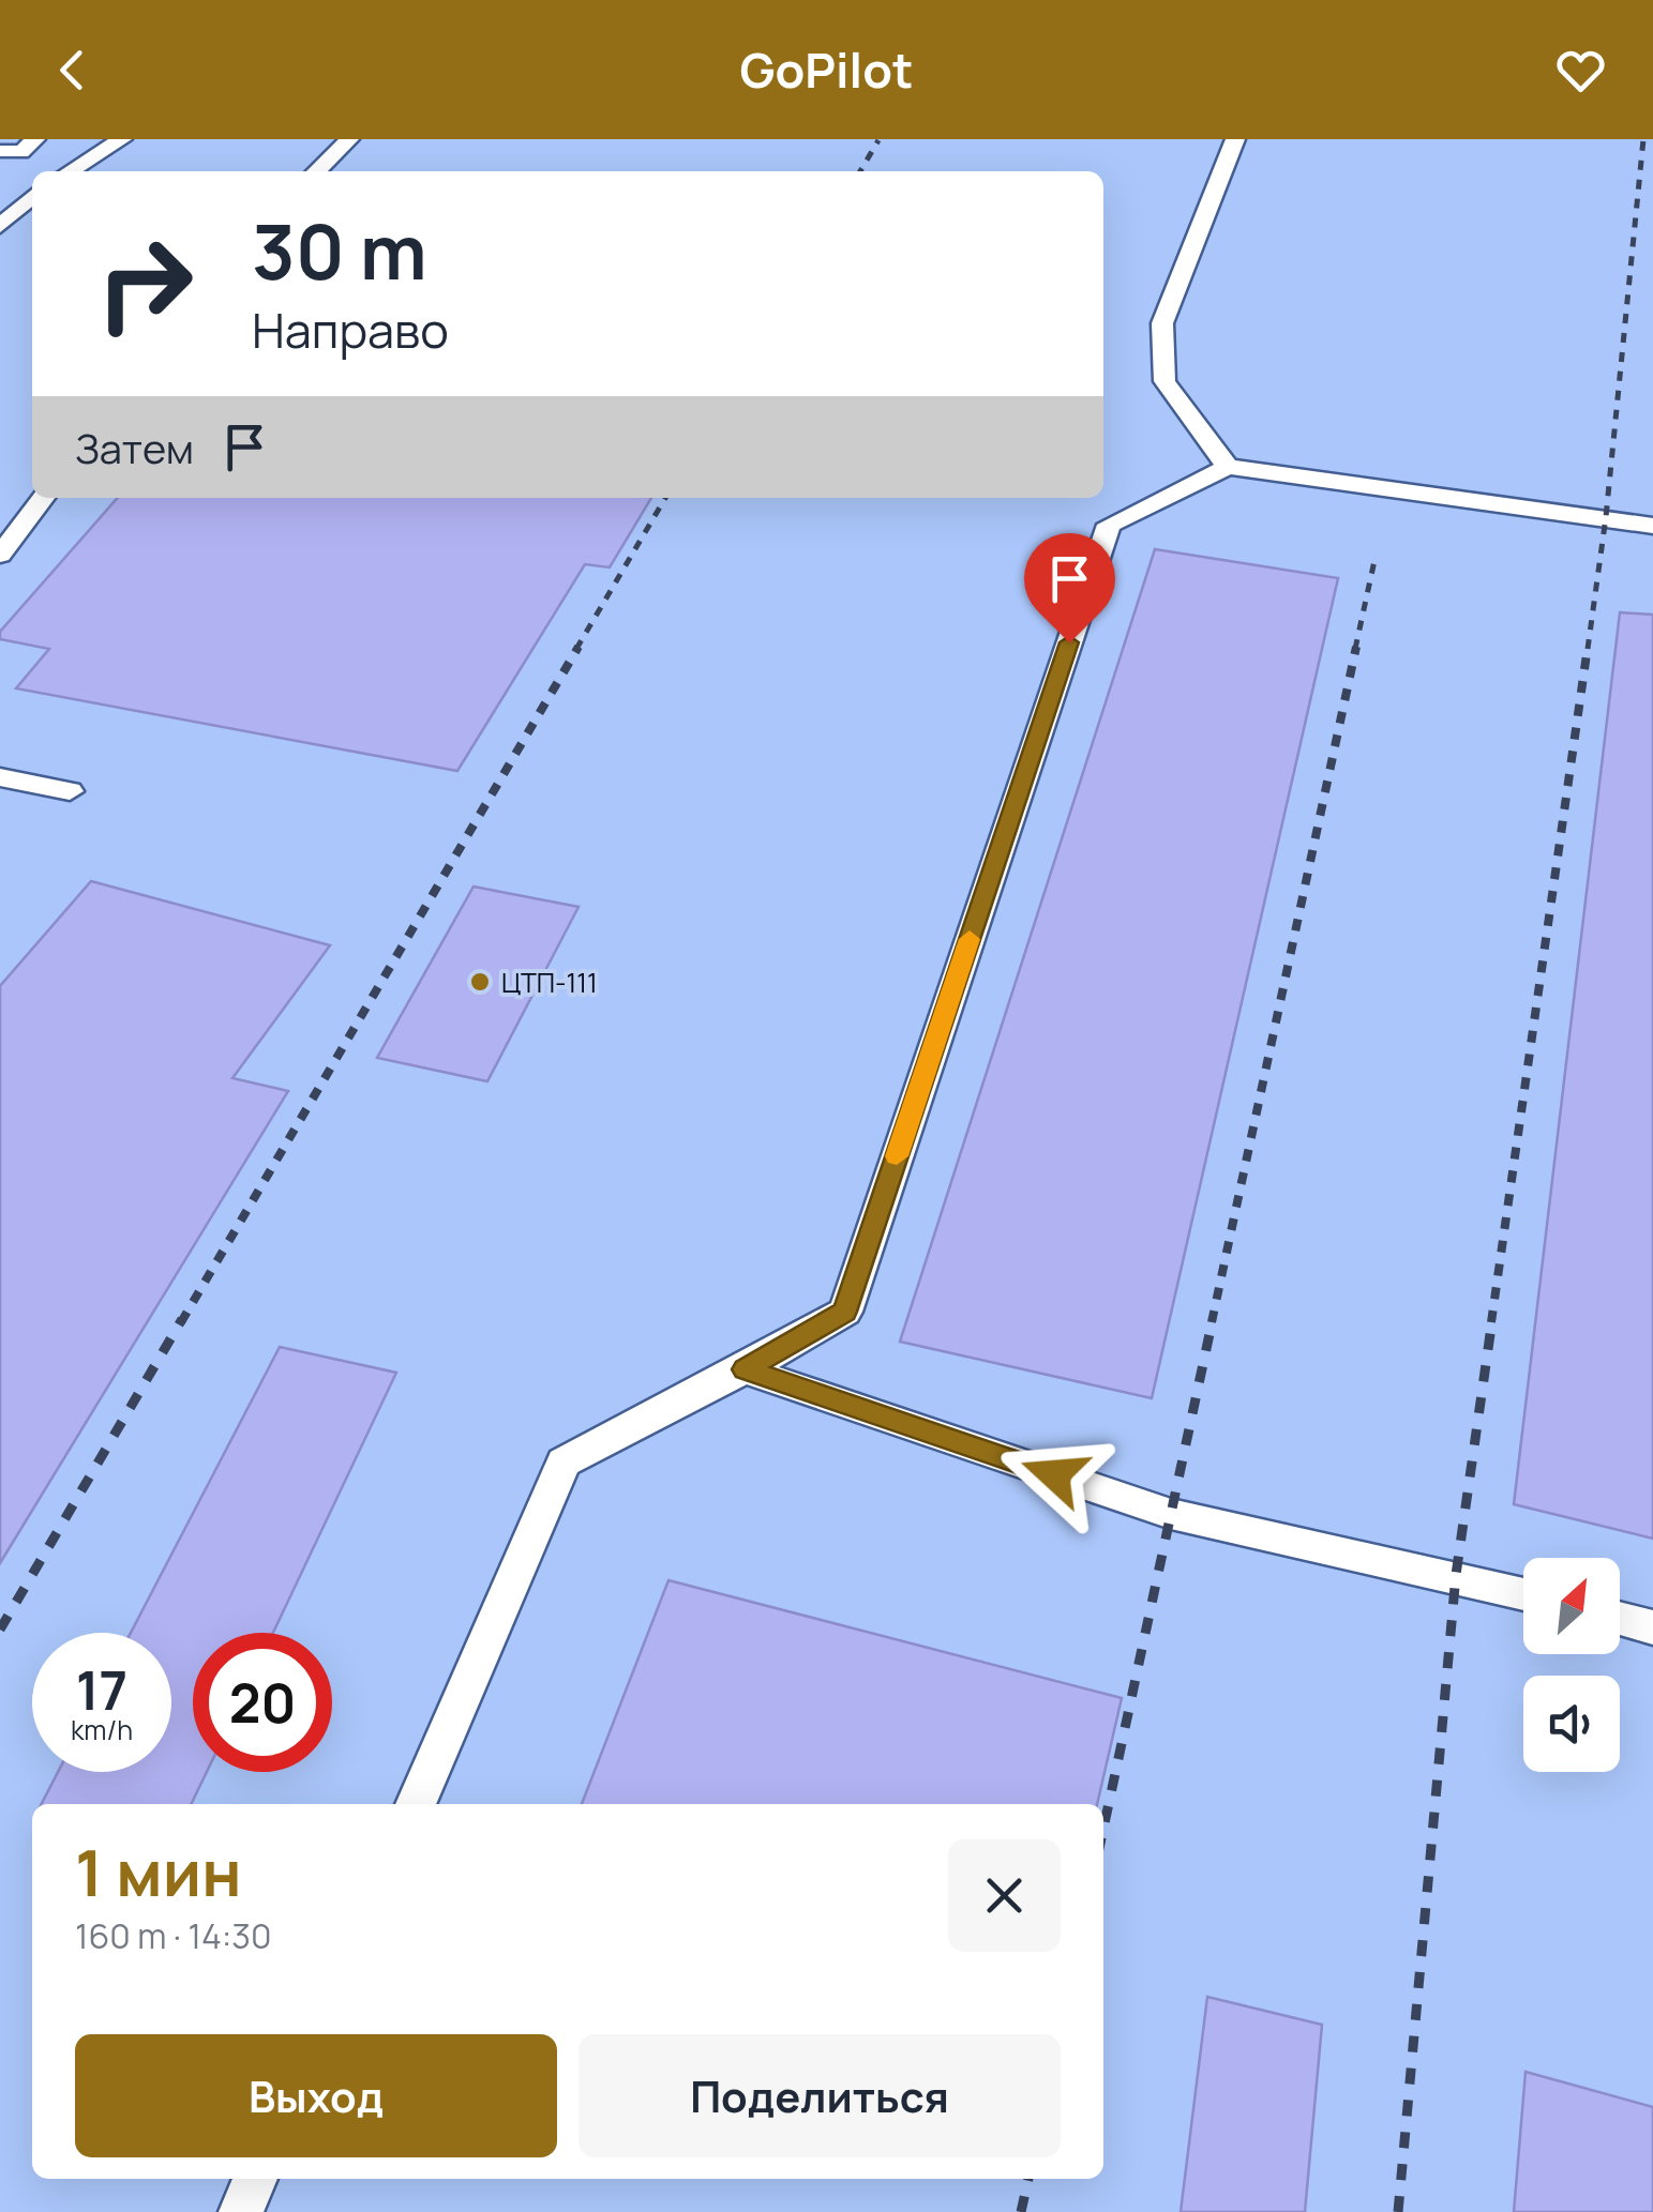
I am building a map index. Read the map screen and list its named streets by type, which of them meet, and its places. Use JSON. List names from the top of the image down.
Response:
{
  "places": ["ЦТП-111"],
  "north": "top right",
  "page": {
    "header": "GoPilot",
    "turn": ["30 m", "Направо"],
    "then": "Затем",
    "speed": "17 km/h",
    "limit": "20",
    "heading": ["1 мин", "160 m · 14:30"],
    "buttons": ["Выход", "Поделиться"]
  }
}
